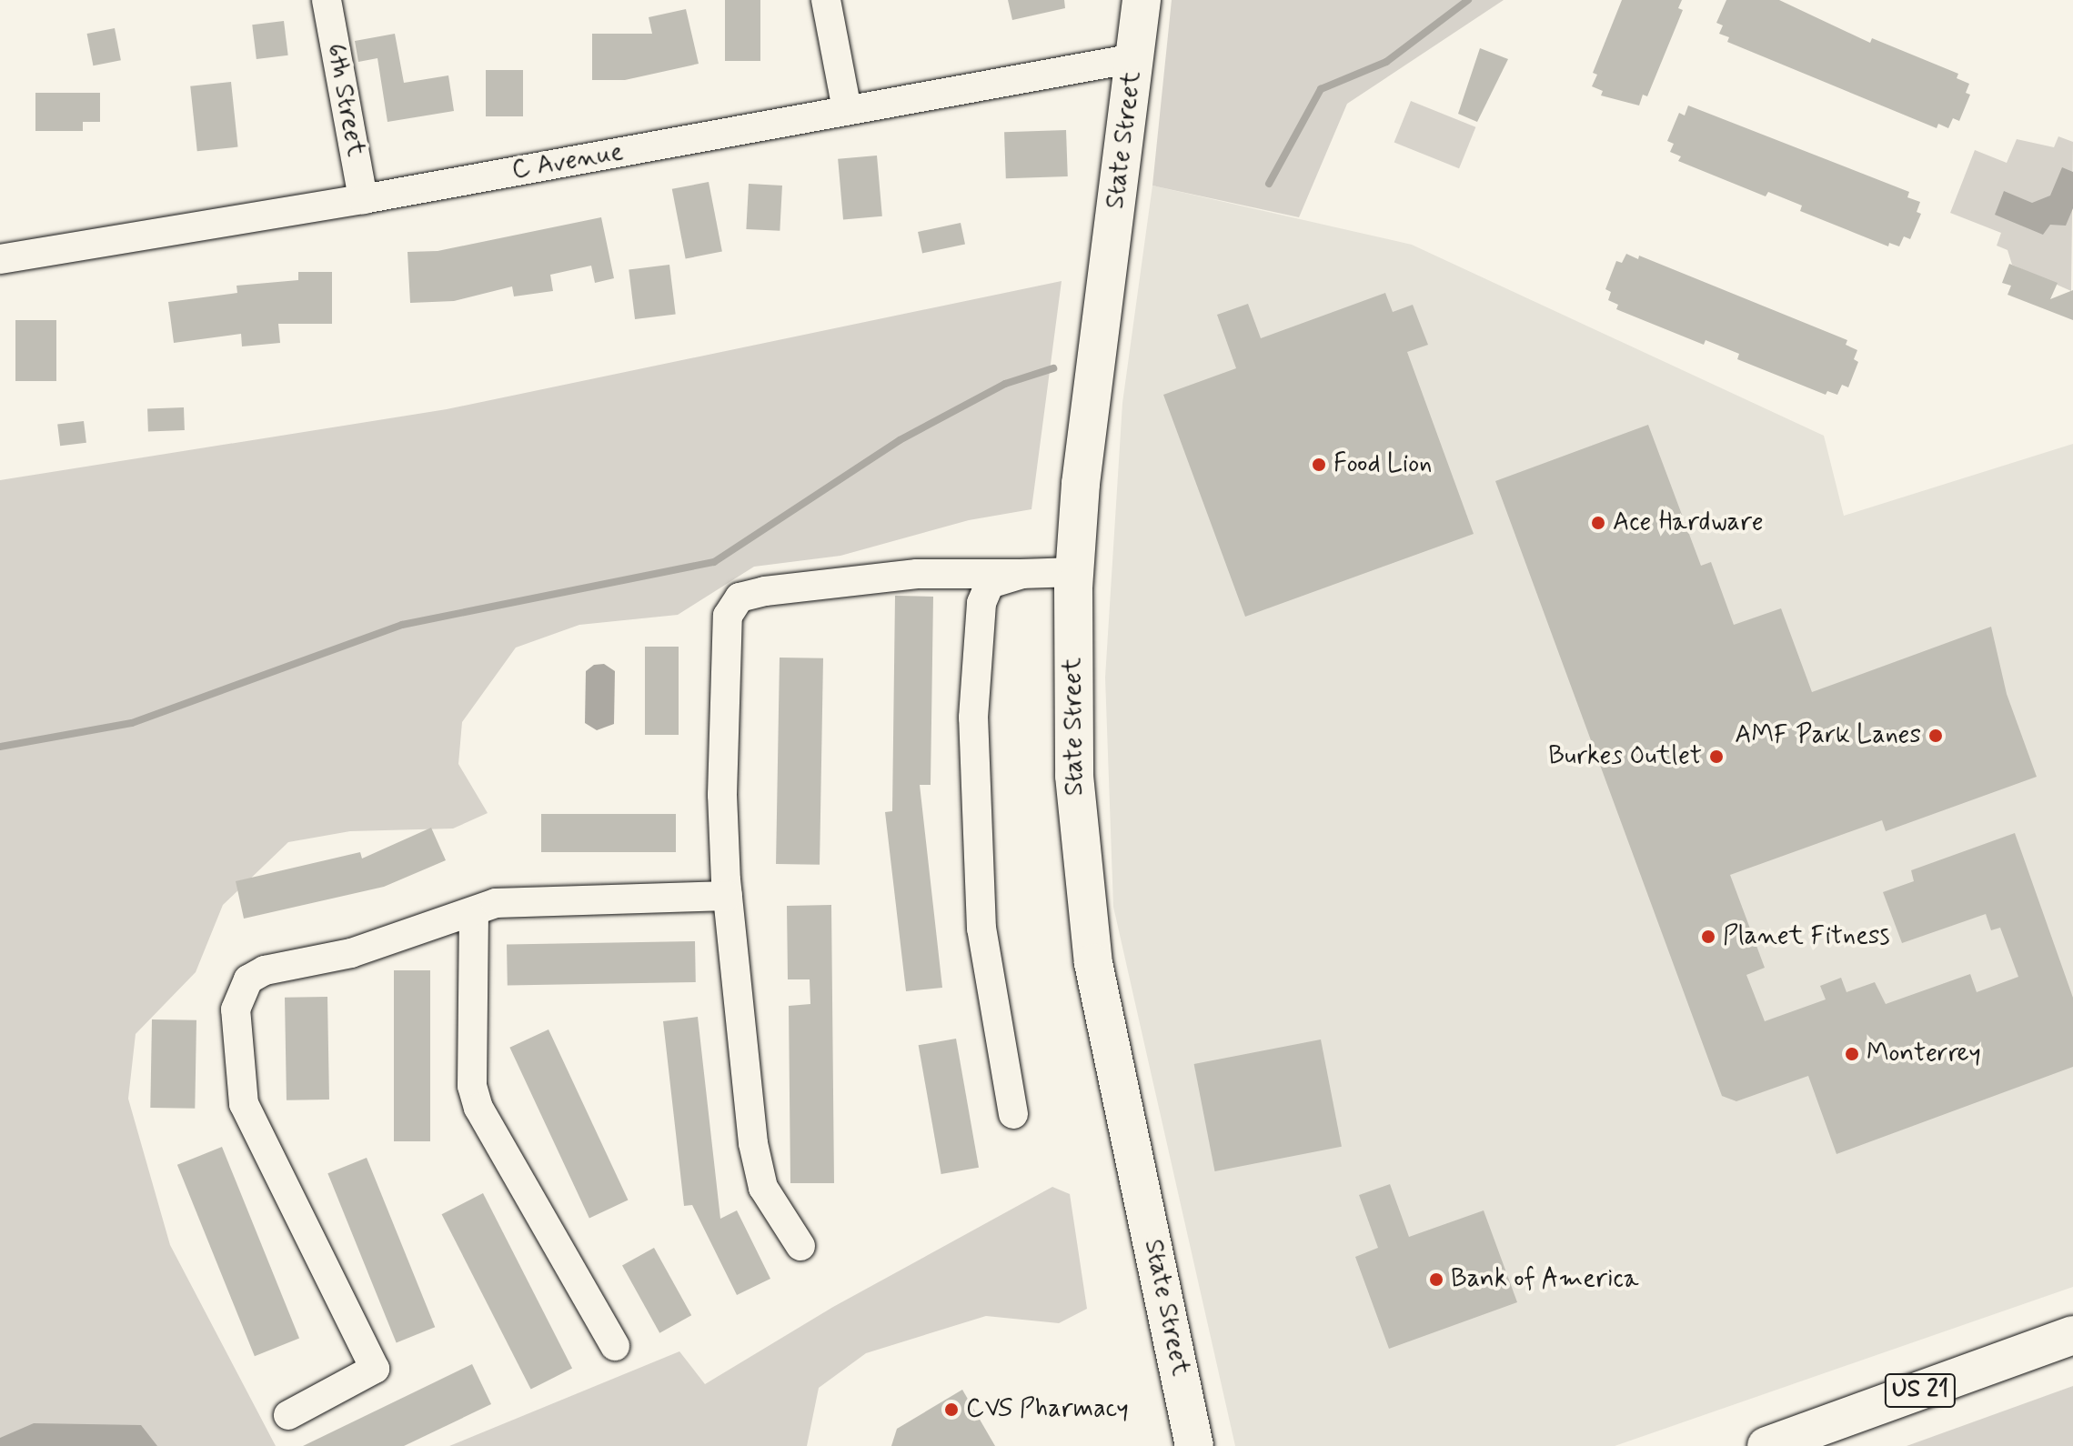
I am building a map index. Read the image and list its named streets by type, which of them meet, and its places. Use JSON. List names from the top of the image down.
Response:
{
  "streets": {
    "main road": ["State Street", "US 21"],
    "street": ["6th Street", "C Avenue"]
  },
  "crossings": [
    ["6th Street", "C Avenue"],
    ["State Street", "C Avenue"]
  ],
  "places": [
    "Food Lion",
    "Ace Hardware",
    "AMF Park Lanes",
    "Burkes Outlet",
    "Planet Fitness",
    "Monterrey",
    "Bank of America",
    "CVS Pharmacy"
  ]
}
